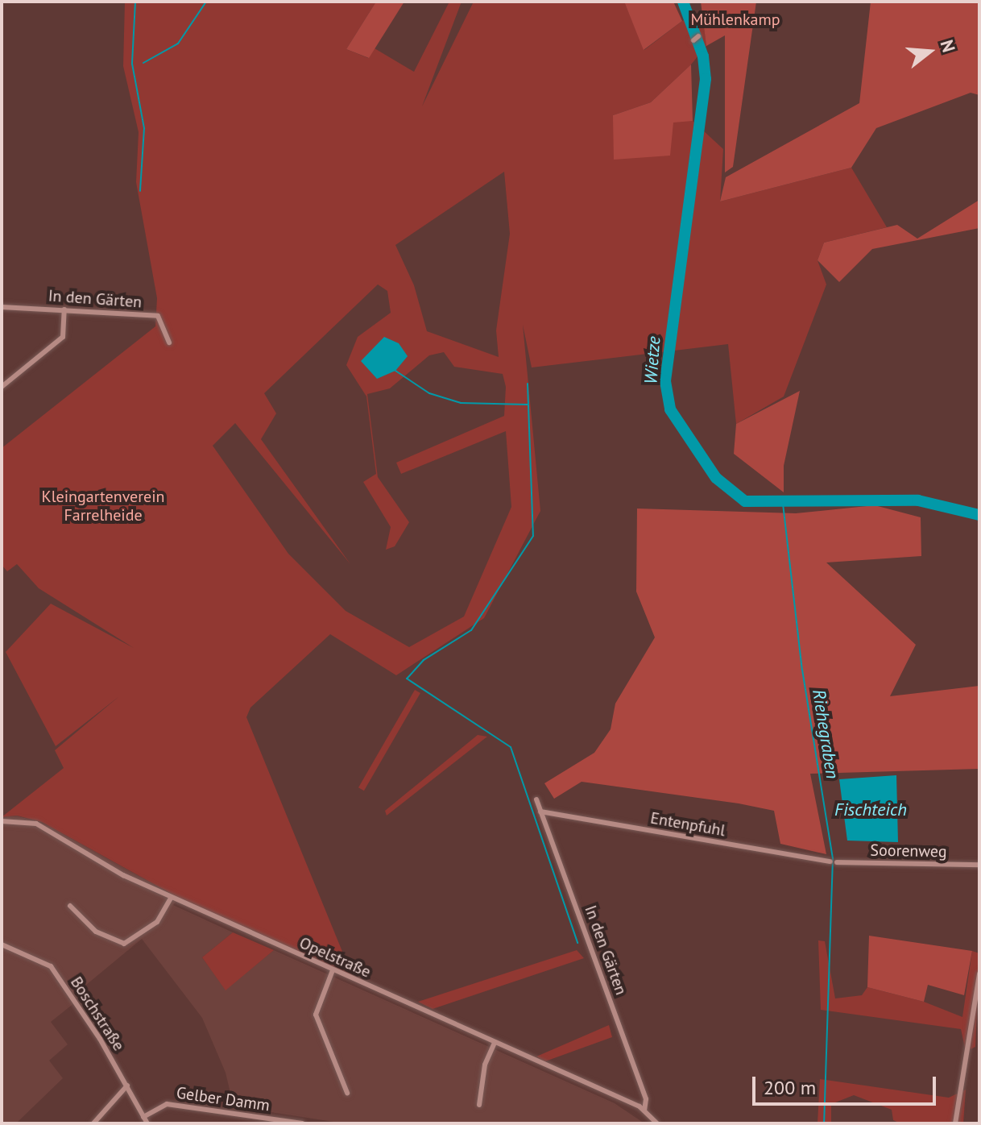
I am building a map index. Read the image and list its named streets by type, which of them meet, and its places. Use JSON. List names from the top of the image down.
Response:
{
  "streets": {
    "street": [
      "In den Gärten",
      "Entenpfuhl",
      "Soorenweg",
      "Opelstraße",
      "Boschstraße",
      "Gelber Damm"
    ]
  },
  "crossings": [
    ["In den Gärten", "Entenpfuhl"],
    ["In den Gärten", "Opelstraße"],
    ["Entenpfuhl", "Soorenweg"],
    ["Boschstraße", "Gelber Damm"]
  ],
  "water": ["Wietze", "Riehegraben", "Fischteich"],
  "parks": ["Mühlenkamp", "Kleingartenverein Farrelheide"],
  "scale_bar": "200 m",
  "north": "right"
}
